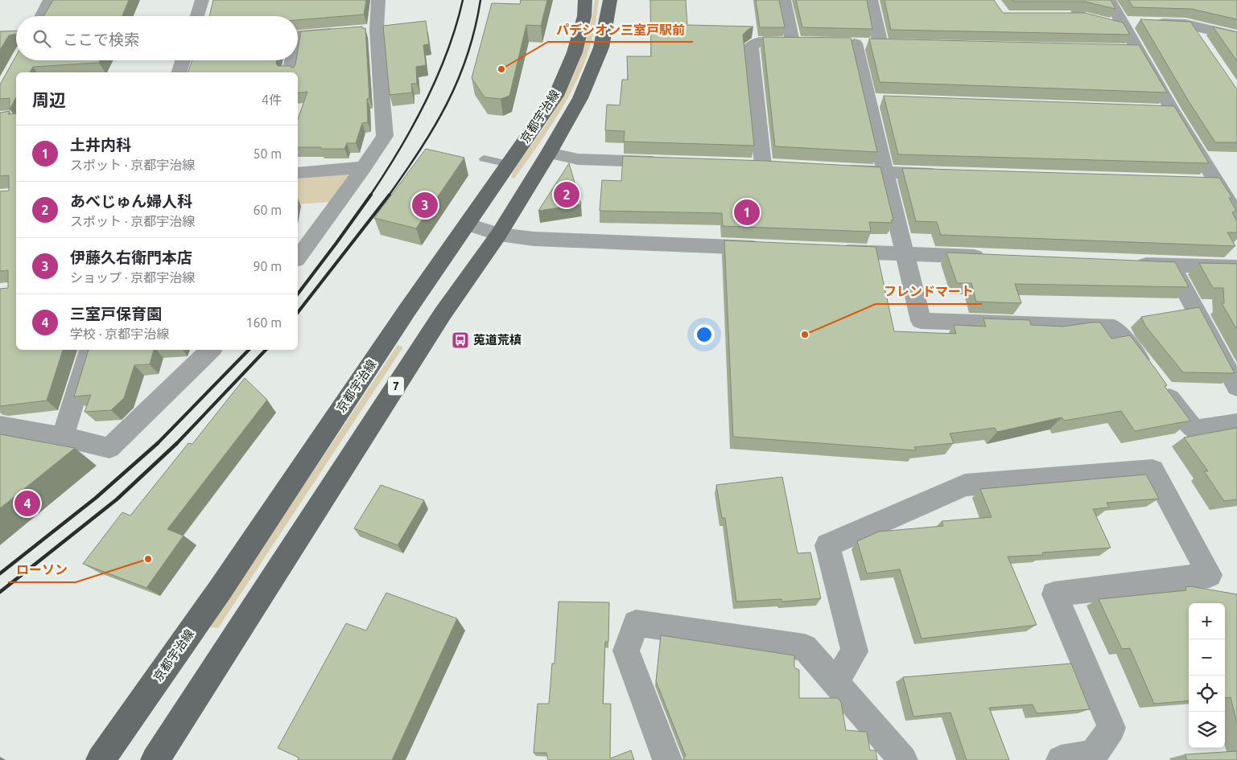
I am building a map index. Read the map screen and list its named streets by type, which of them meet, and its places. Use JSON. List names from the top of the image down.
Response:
{
  "streets": {
    "main road": ["京都宇治線", "7"]
  },
  "places": {
    "other": ["パデシオン三室戸駅前", "フレンドマート", "ローソン"],
    "bus stop": ["莵道荒槙"]
  },
  "page": {
    "search": "ここで検索",
    "heading": ["周辺", "4件"],
    "list": [
      {
        "mark": "1",
        "name": "土井内科",
        "note": "スポット · 京都宇治線",
        "value": "50 m"
      },
      {
        "mark": "2",
        "name": "あべじゅん婦人科",
        "note": "スポット · 京都宇治線",
        "value": "60 m"
      },
      {
        "mark": "3",
        "name": "伊藤久右衛門本店",
        "note": "ショップ · 京都宇治線",
        "value": "90 m"
      },
      {
        "mark": "4",
        "name": "三室戸保育園",
        "note": "学校 · 京都宇治線",
        "value": "160 m"
      }
    ],
    "pins": [
      "2",
      "3",
      "1",
      "4"
    ],
    "map_buttons": ["+", "−"]
  }
}
